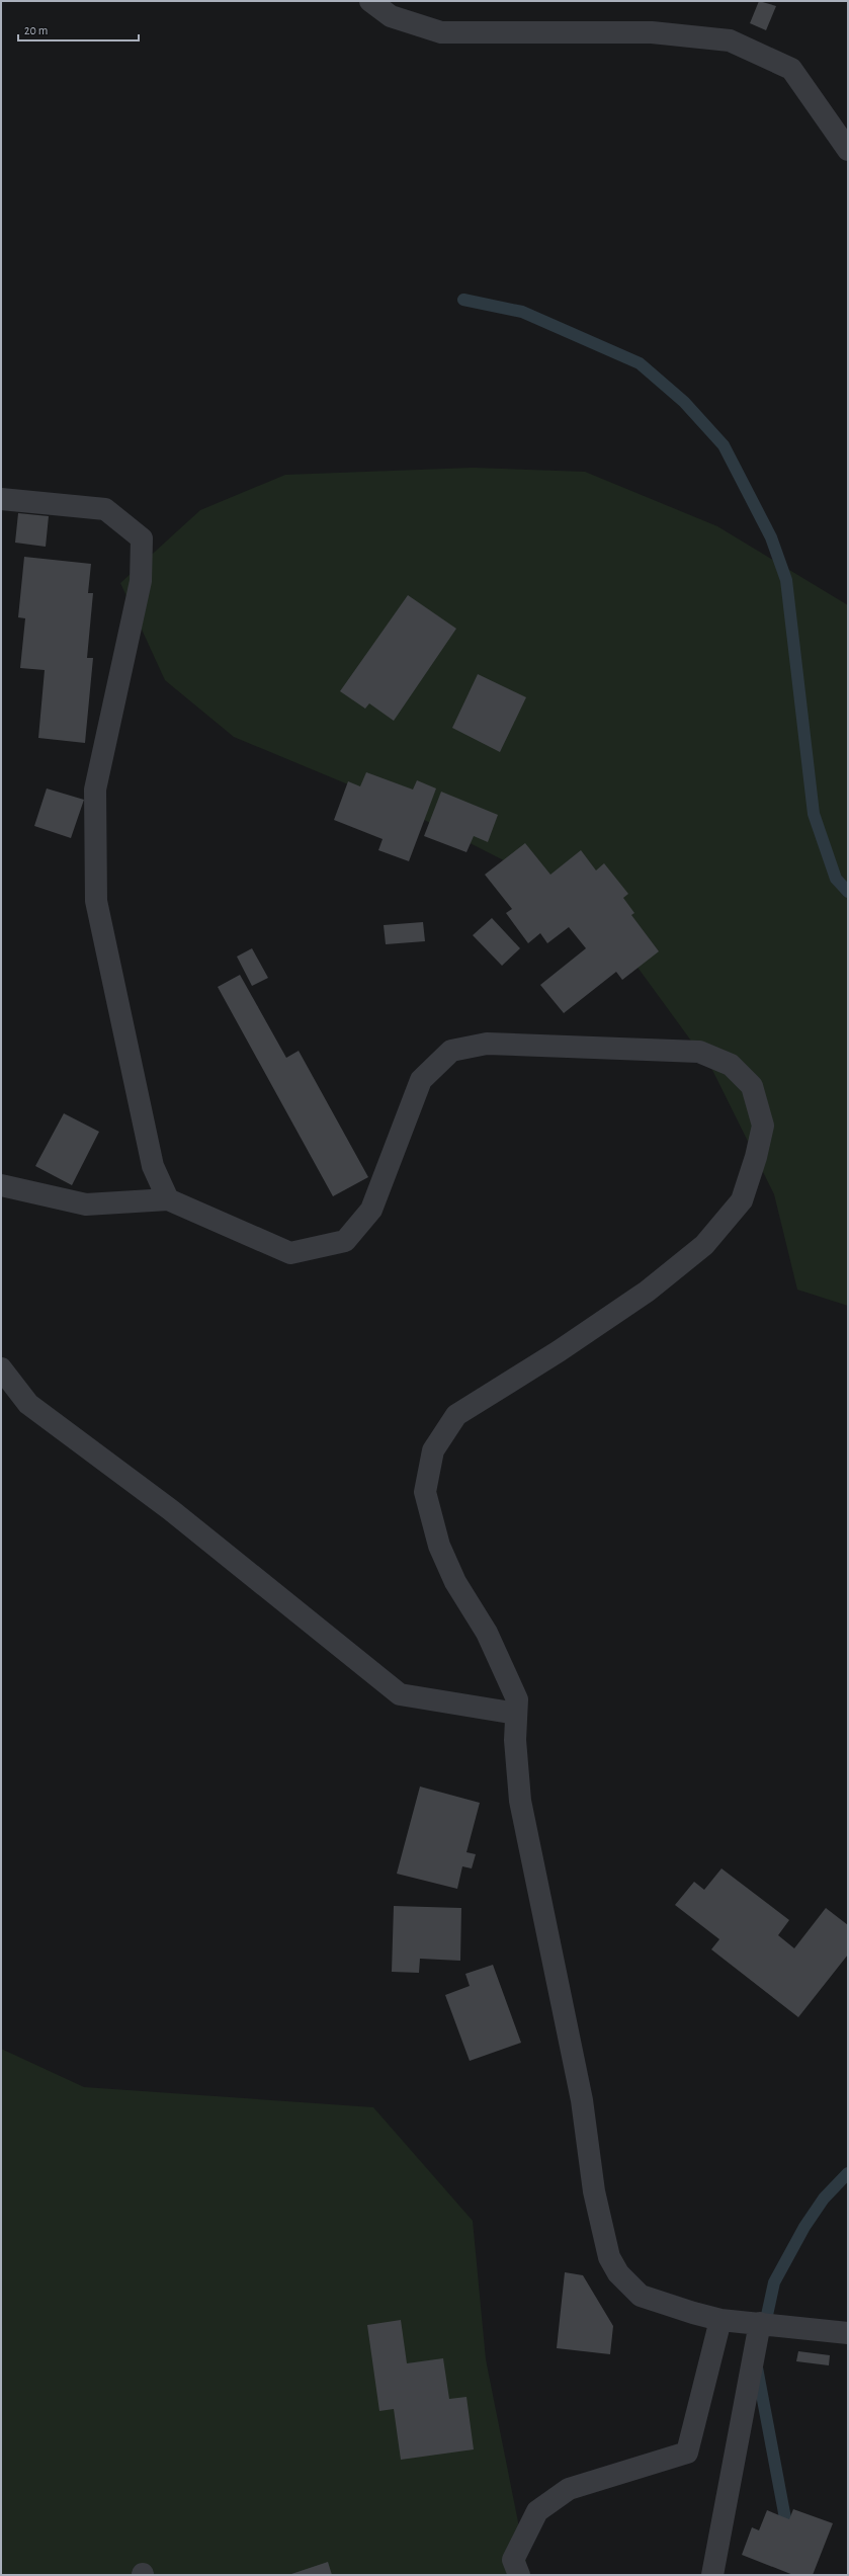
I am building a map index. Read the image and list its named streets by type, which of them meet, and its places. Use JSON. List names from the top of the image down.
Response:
{
  "scale_bar": "20 m"
}
